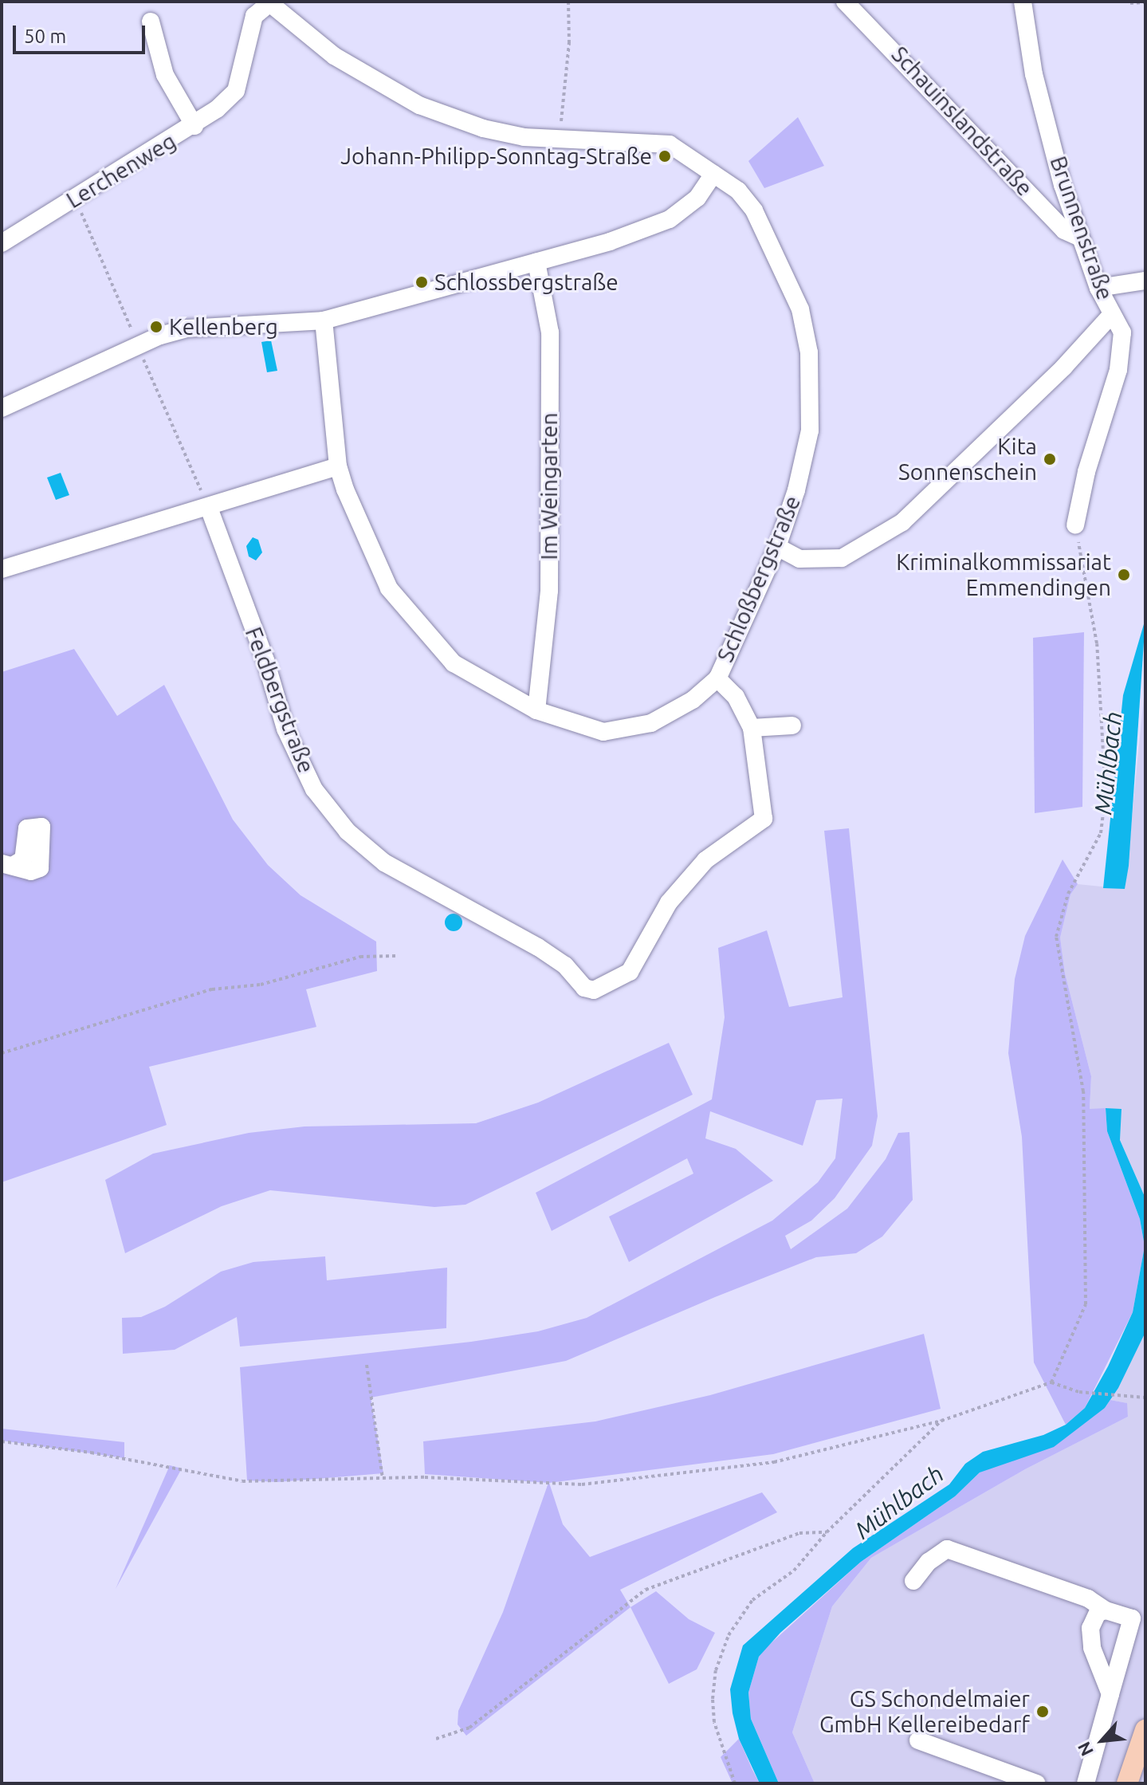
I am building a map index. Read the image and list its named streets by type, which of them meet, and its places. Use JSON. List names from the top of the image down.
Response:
{
  "streets": {
    "street": [
      "Schauinslandstraße",
      "Lerchenweg",
      "Brunnenstraße",
      "Im Weingarten",
      "Schloßbergstraße",
      "Feldbergstraße"
    ]
  },
  "crossings": [
    ["Schauinslandstraße", "Brunnenstraße"],
    ["Lerchenweg", "Schloßbergstraße"],
    ["Im Weingarten", "Schloßbergstraße"]
  ],
  "water": ["Mühlbach"],
  "places": [
    "Johann-Philipp-Sonntag-Straße",
    "Schlossbergstraße",
    "Kellenberg",
    "Kita Sonnenschein",
    "Kriminalkommissariat Emmendingen",
    "GS Schondelmaier GmbH Kellereibedarf"
  ],
  "scale_bar": "50 m",
  "north": "bottom left"
}
